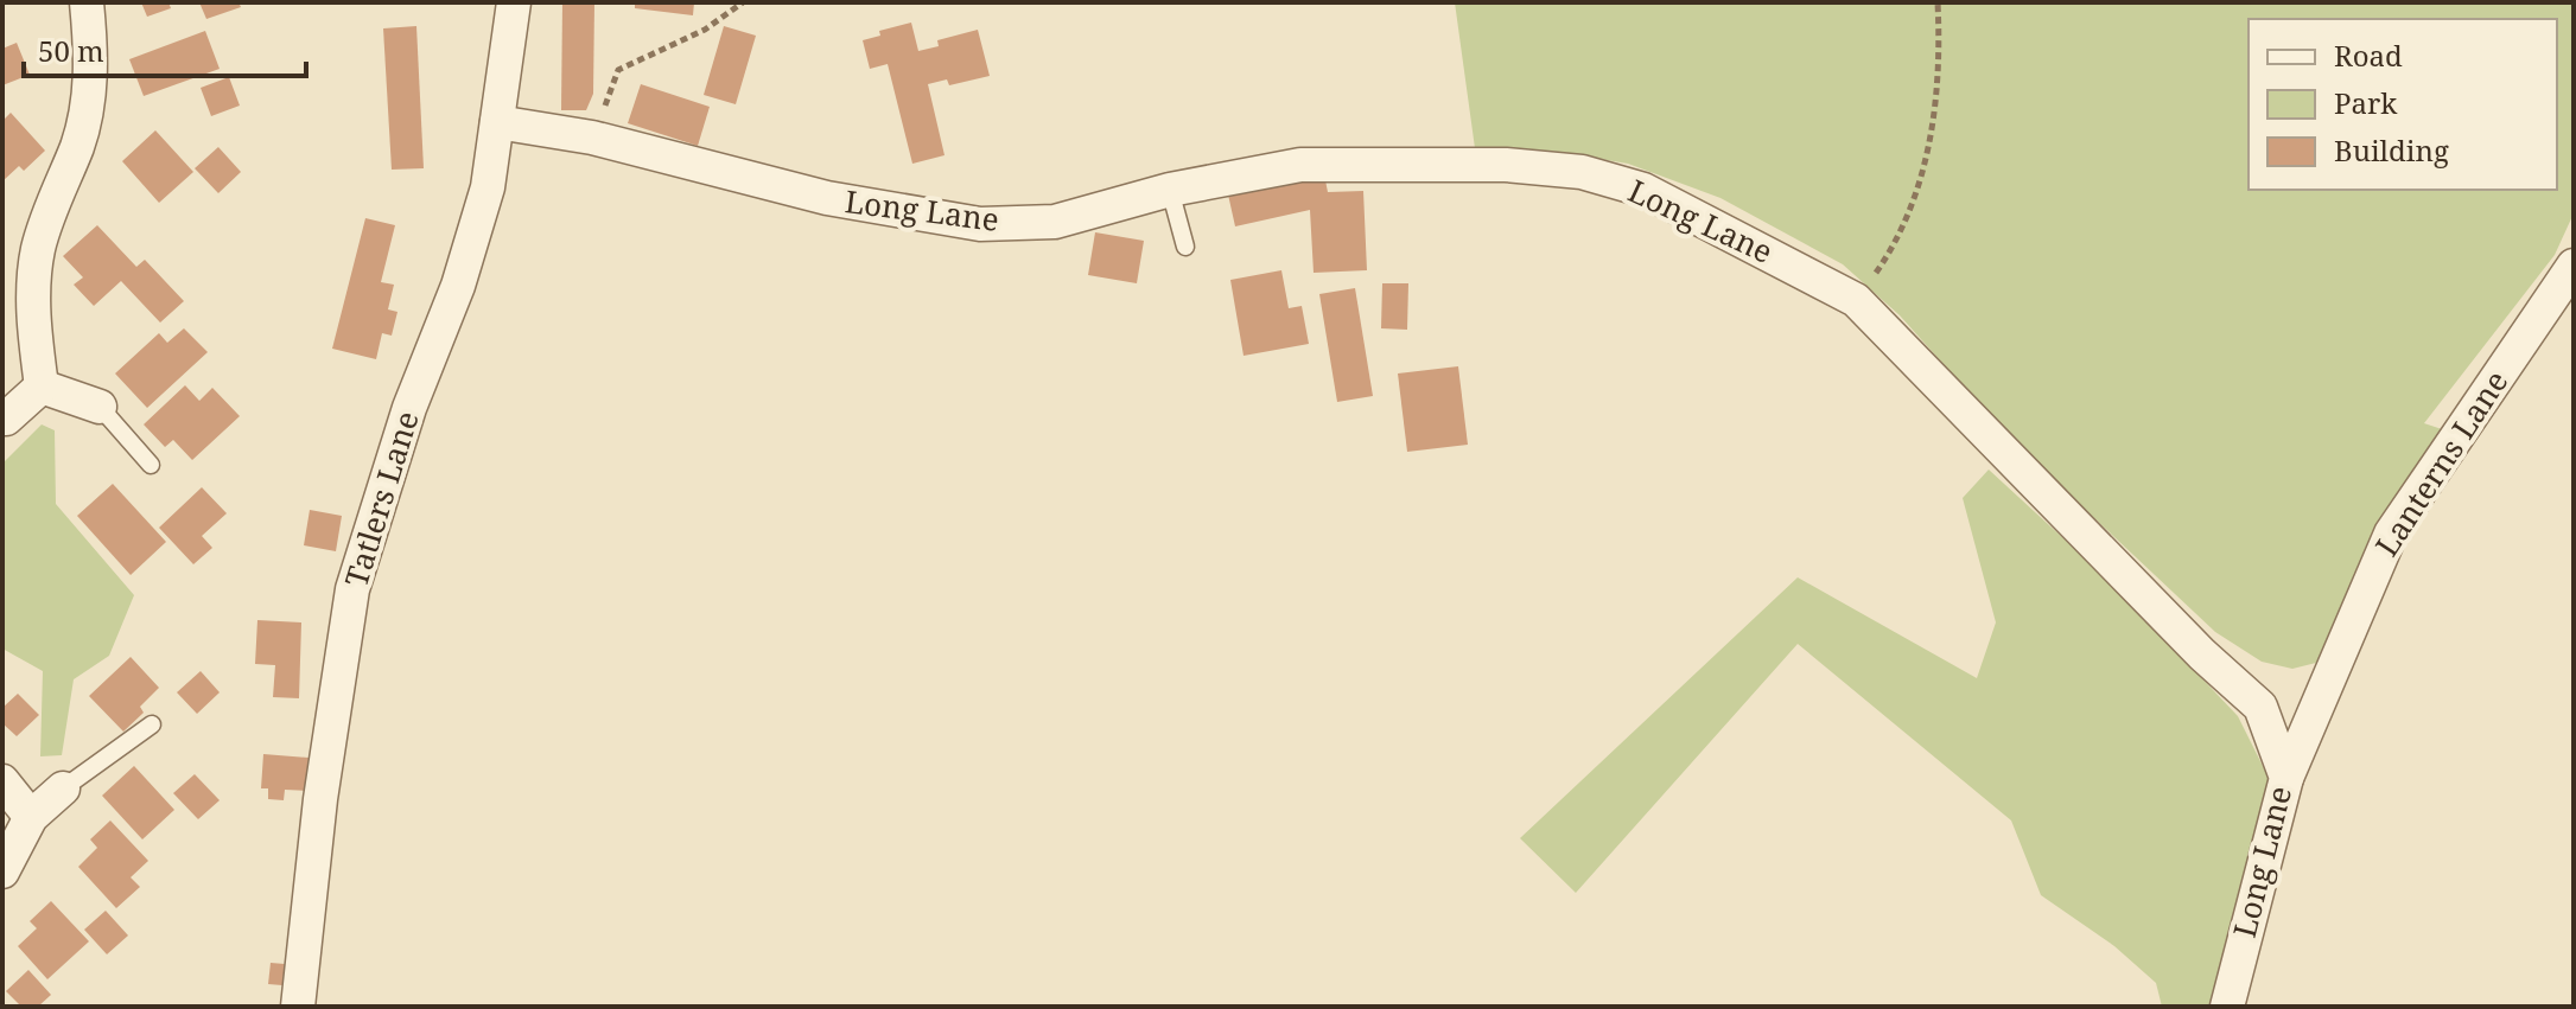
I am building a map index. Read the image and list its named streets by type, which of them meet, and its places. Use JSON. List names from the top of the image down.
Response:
{
  "streets": {
    "street": ["Long Lane", "Lanterns Lane", "Tatlers Lane"]
  },
  "crossings": [
    ["Long Lane", "Lanterns Lane"],
    ["Long Lane", "Tatlers Lane"]
  ],
  "legend": ["Road", "Park", "Building"],
  "scale_bar": "50 m"
}
